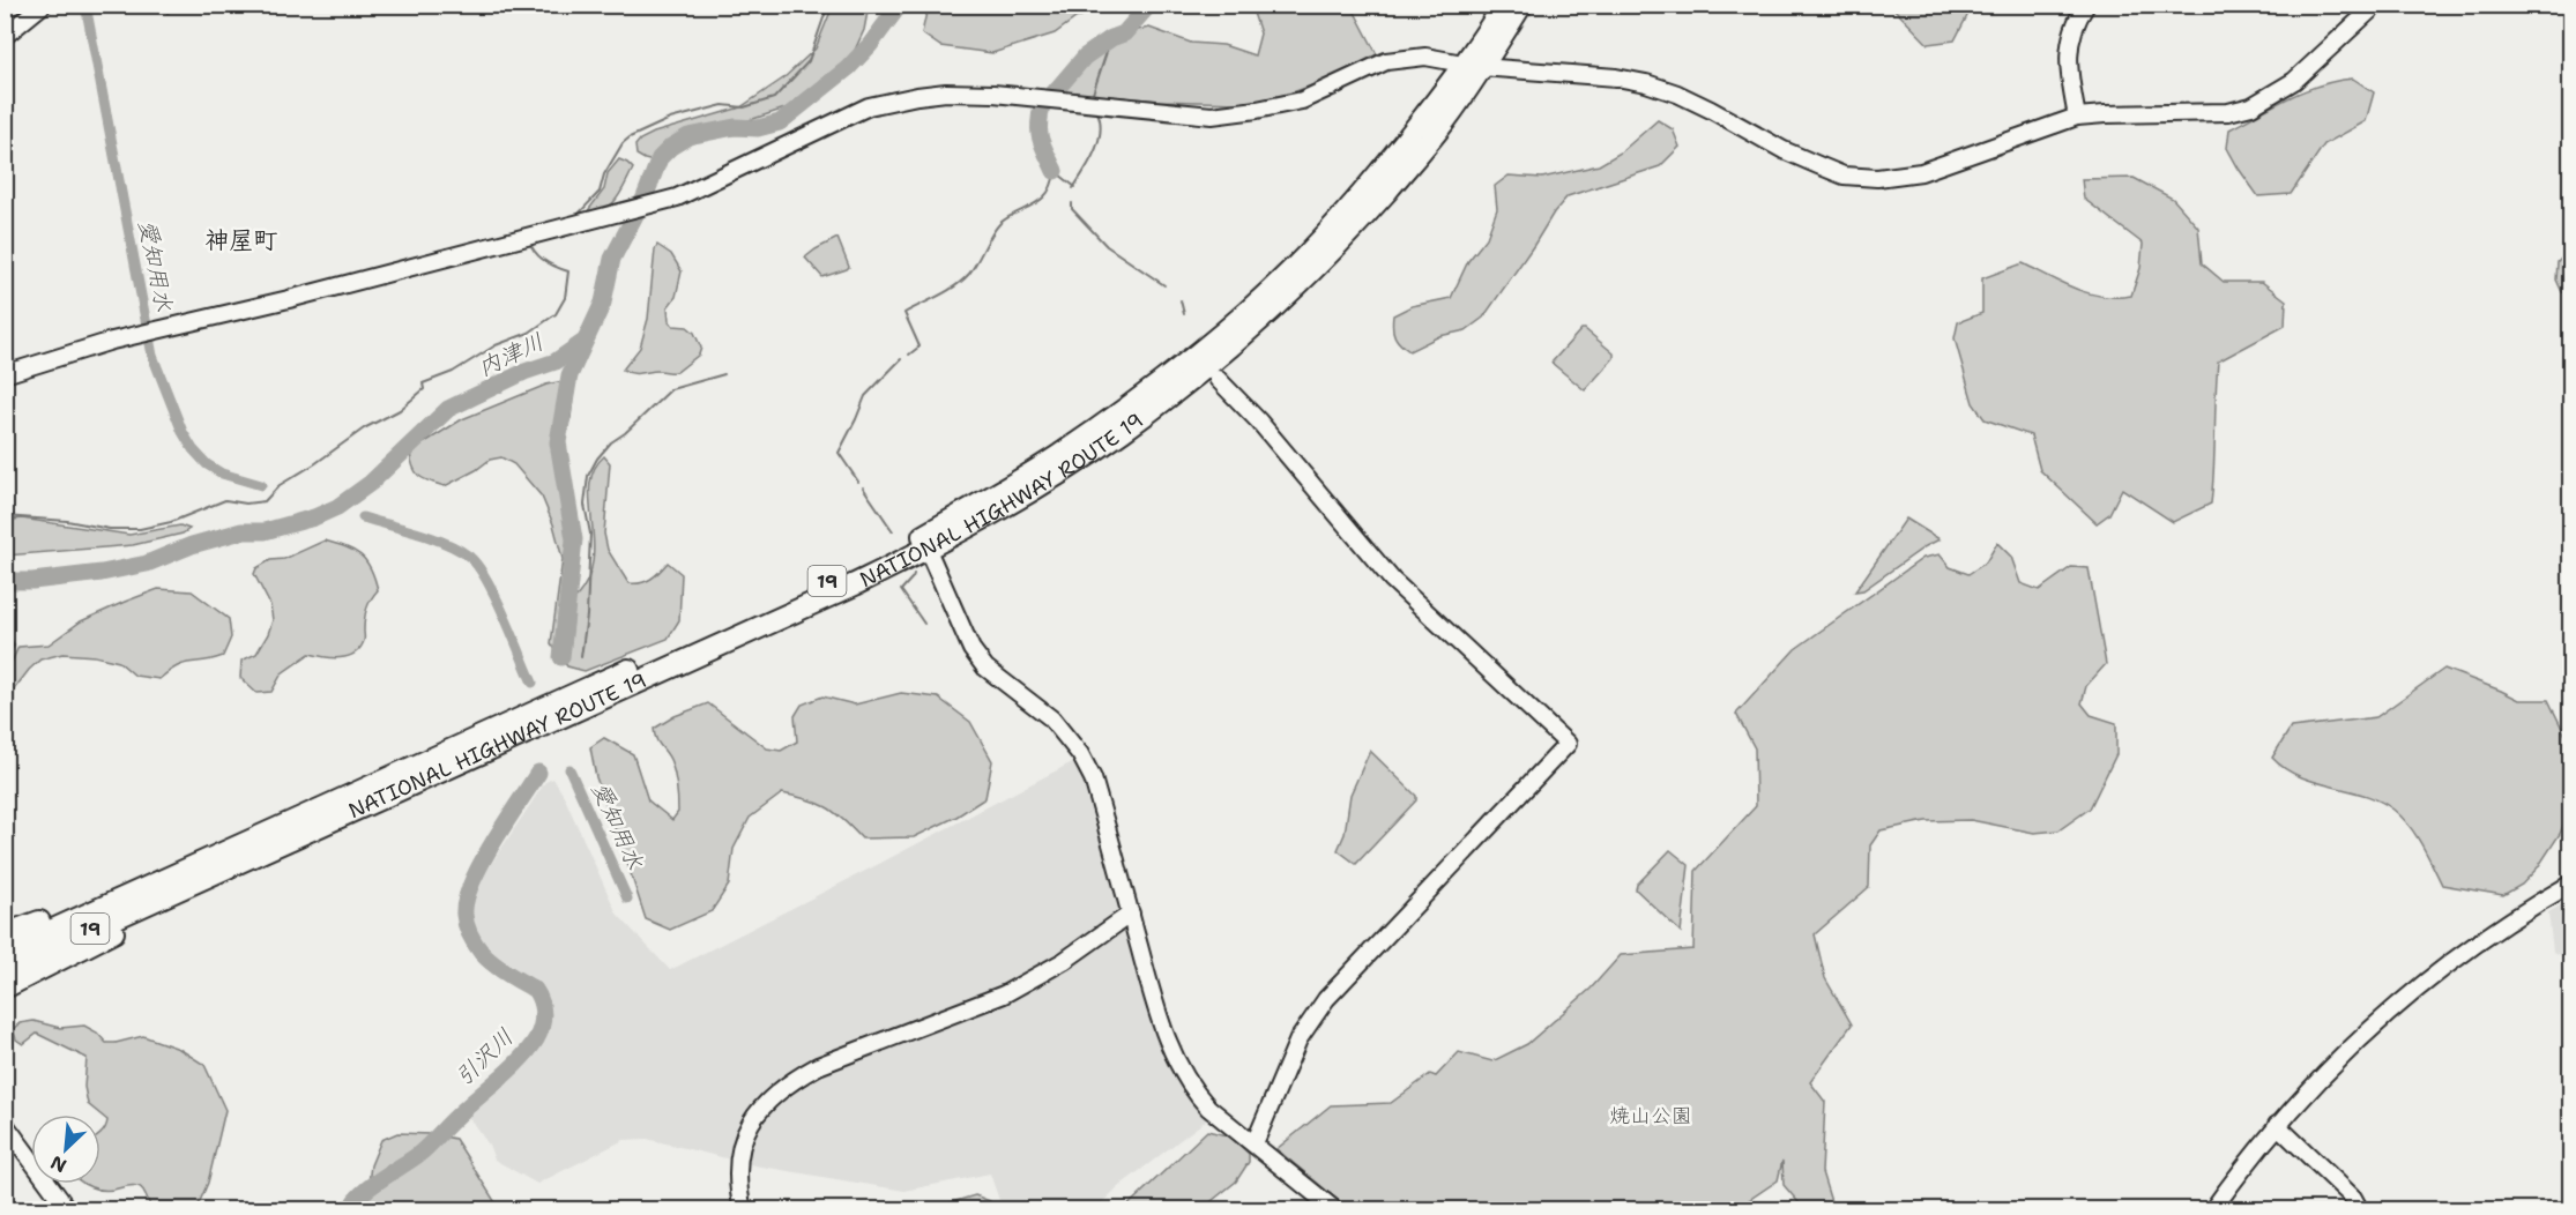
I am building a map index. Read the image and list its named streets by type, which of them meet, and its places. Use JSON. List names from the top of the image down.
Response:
{
  "streets": {
    "highway": ["NATIONAL HIGHWAY ROUTE 19", "19"]
  },
  "districts": ["神屋町"],
  "water": ["愛知用水", "内津川", "引沢川"],
  "parks": ["焼山公園"],
  "north": "bottom left"
}
